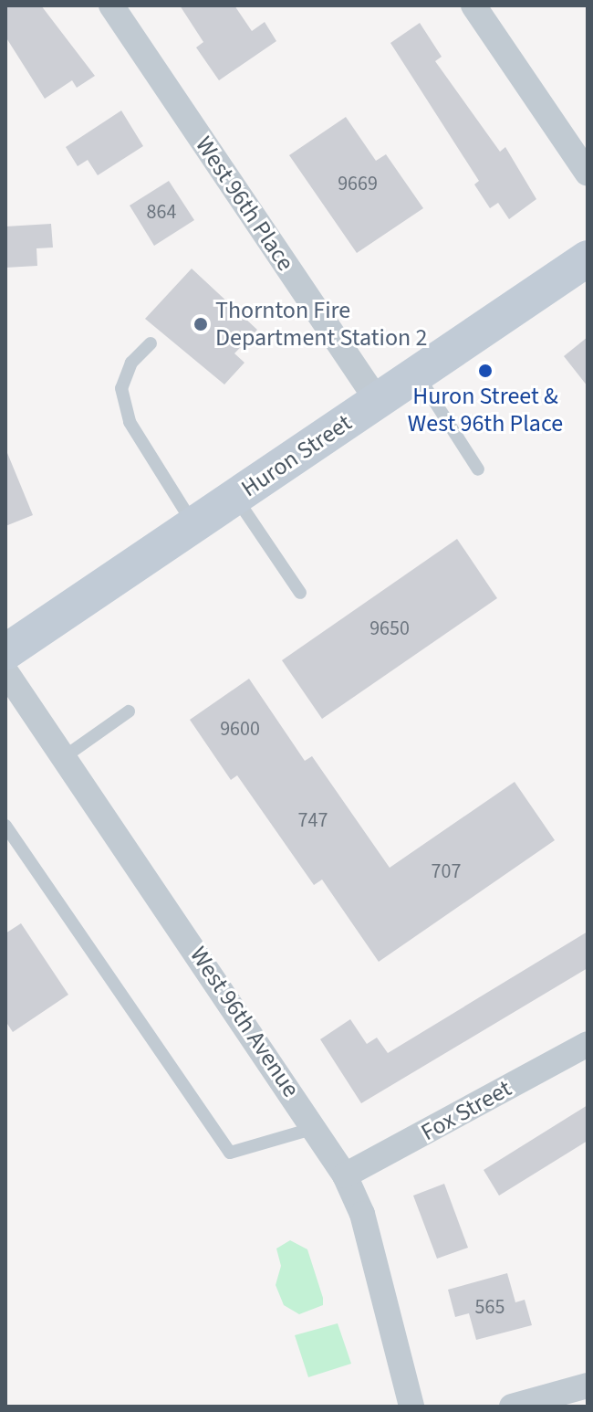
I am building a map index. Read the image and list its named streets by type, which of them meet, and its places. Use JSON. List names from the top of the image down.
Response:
{
  "streets": {
    "main road": ["Huron Street"],
    "street": ["West 96th Place", "West 96th Avenue", "Fox Street"]
  },
  "crossings": [
    ["West 96th Place", "Huron Street"],
    ["West 96th Avenue", "Fox Street"]
  ],
  "places": ["Thornton Fire Department Station 2", "Huron Street & West 96th Place"],
  "house_numbers": [
    "9669",
    "864",
    "9650",
    "9600",
    "747",
    "707",
    "565"
  ]
}
